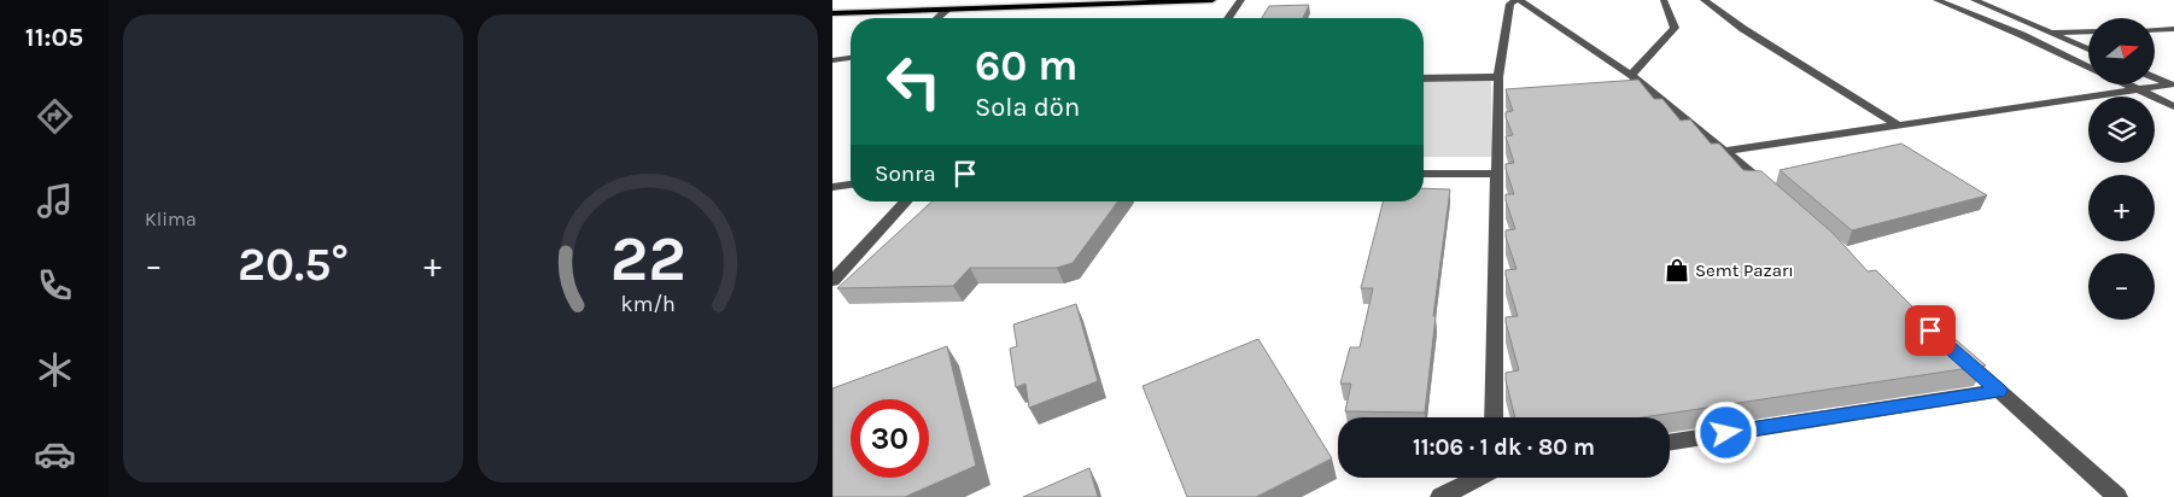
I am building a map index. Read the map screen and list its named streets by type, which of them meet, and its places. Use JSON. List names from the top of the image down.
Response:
{
  "places": {
    "shop": ["Semt Pazarı"]
  },
  "north": "right",
  "page": {
    "tabs": "11:05",
    "tile": "Klima",
    "map_buttons": ["+", "−"],
    "turn": ["60 m", "Sola dön"],
    "then": "Sonra",
    "heat": ["−", "20.5°", "+"],
    "limit": "30",
    "trip": "11:06 · 1 dk · 80 m",
    "gauge": ["22", "km/h"]
  }
}
